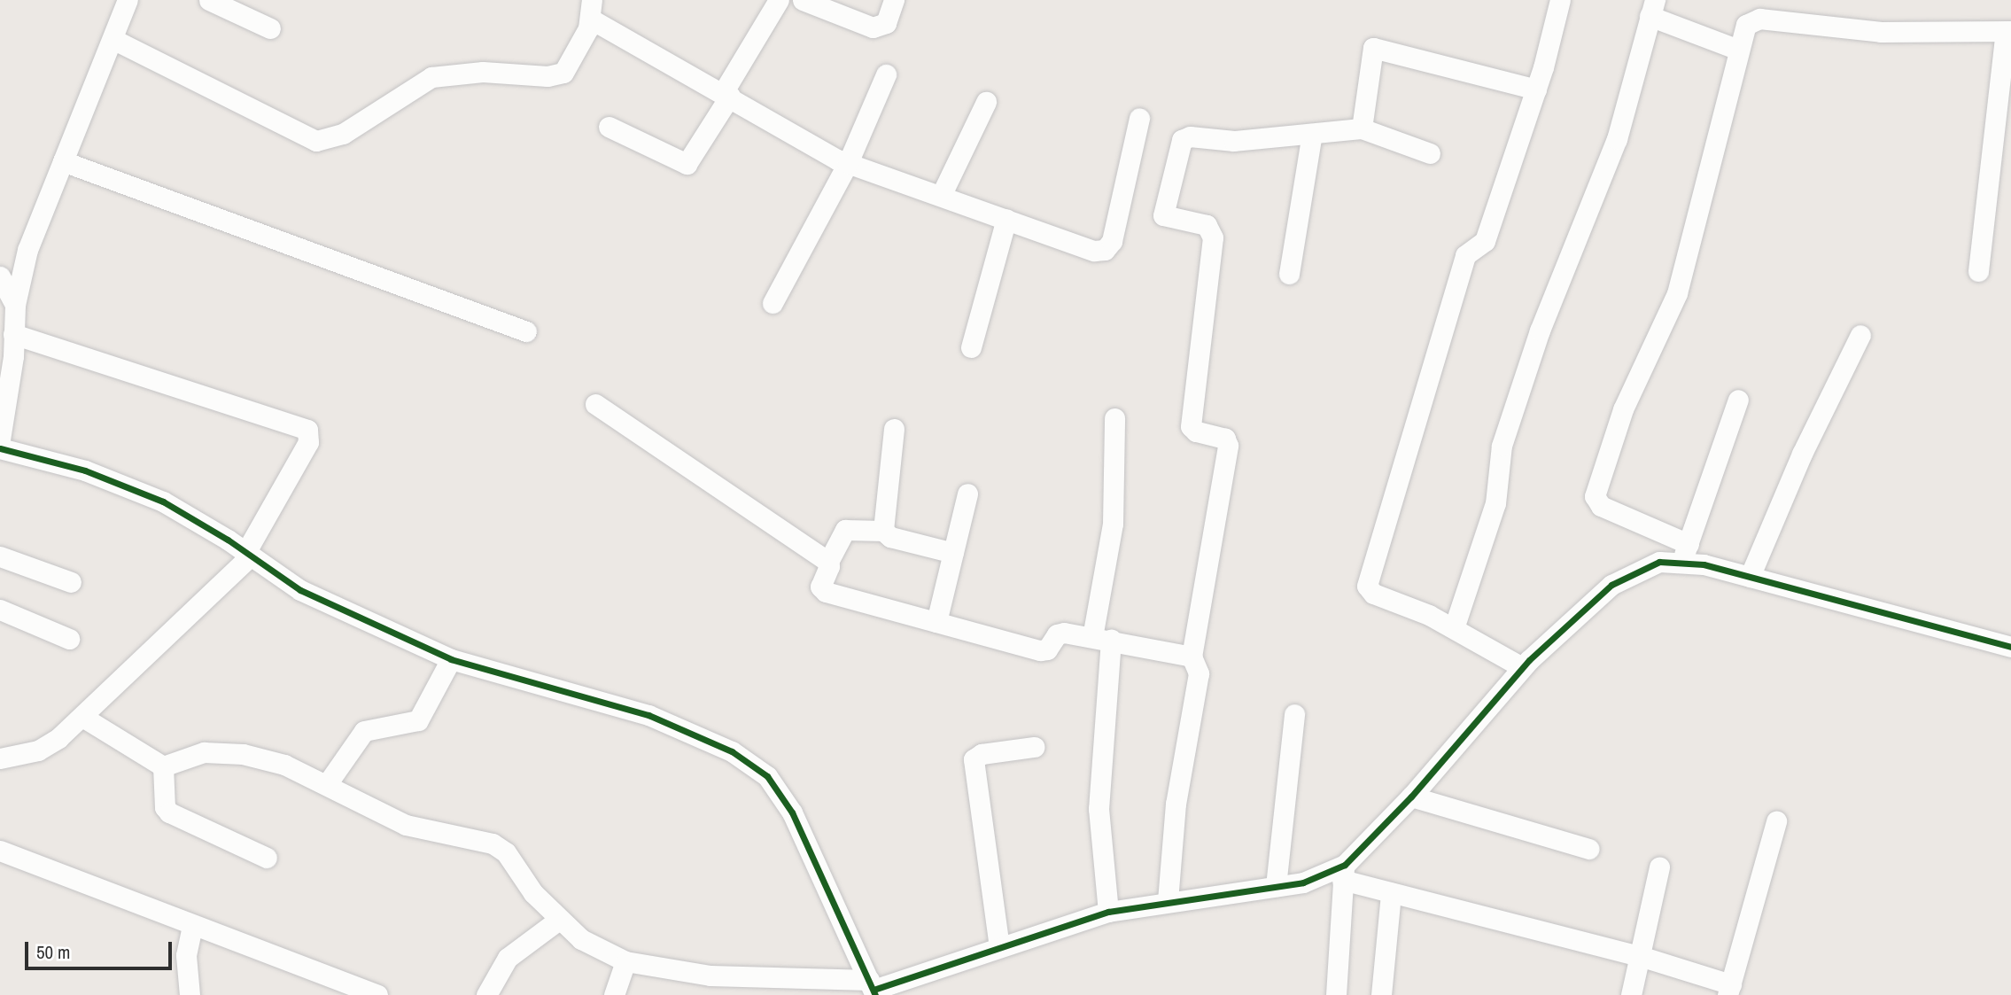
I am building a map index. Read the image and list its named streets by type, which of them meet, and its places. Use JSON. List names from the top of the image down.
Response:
{
  "scale_bar": "50 m"
}
